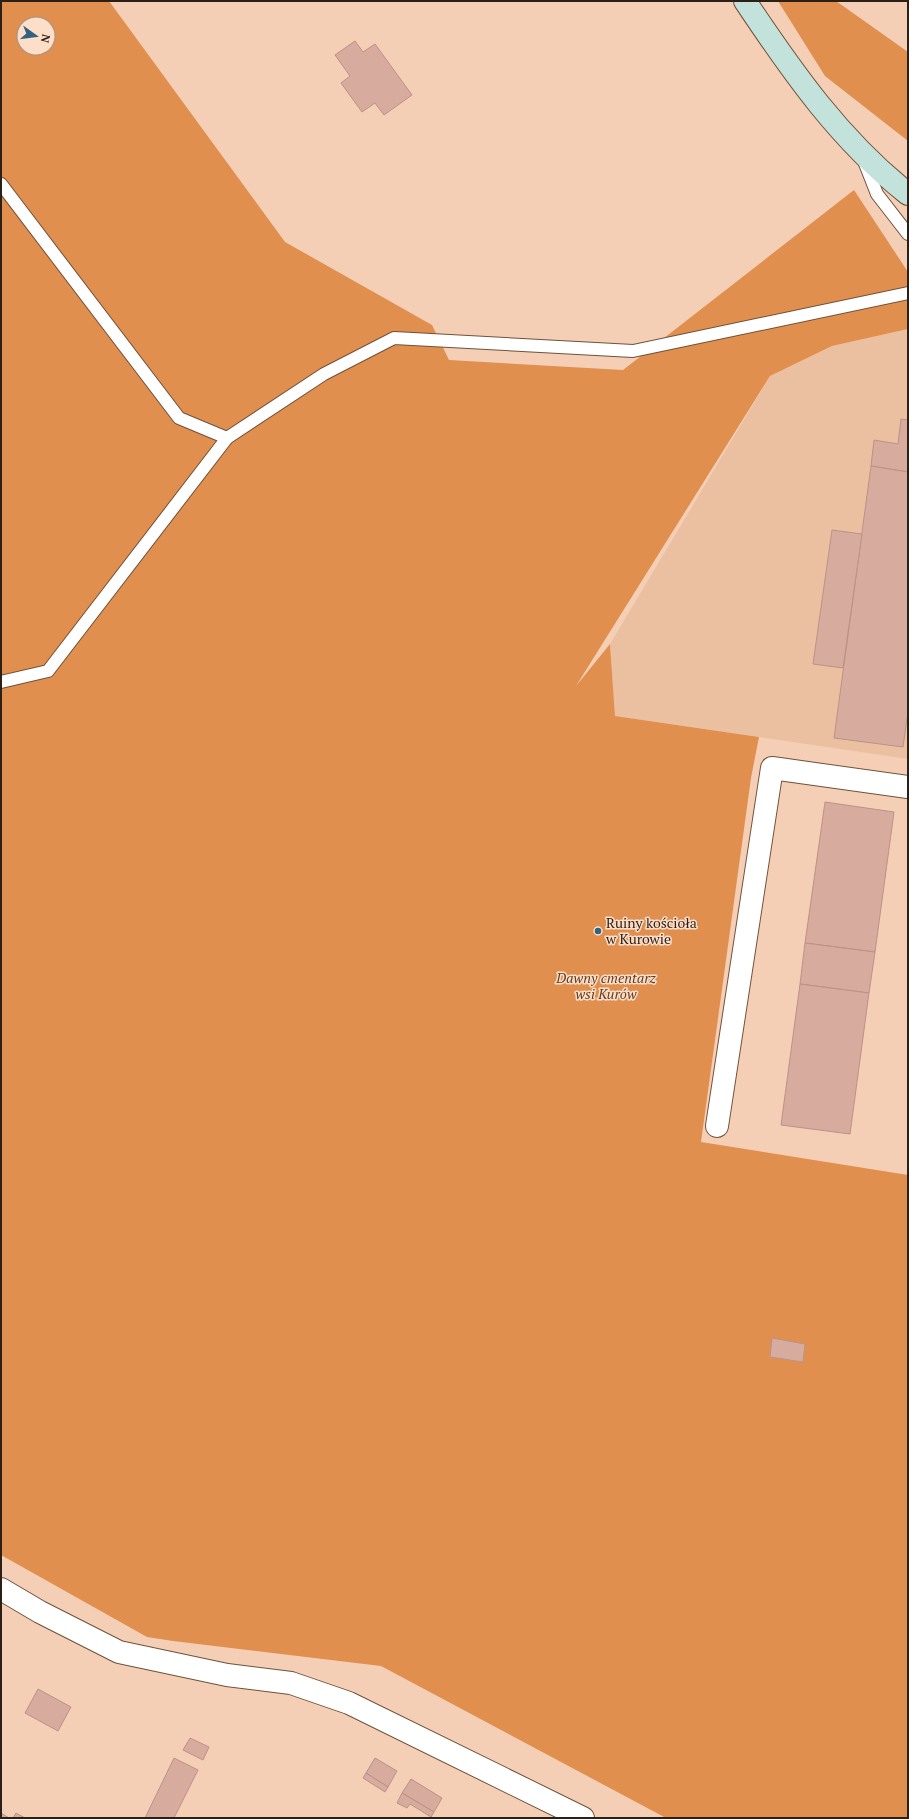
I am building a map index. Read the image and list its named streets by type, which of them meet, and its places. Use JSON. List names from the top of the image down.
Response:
{
  "parks": ["Dawny cmentarz wsi Kurów"],
  "places": ["Ruiny kościoła w Kurowie"],
  "north": "right"
}
